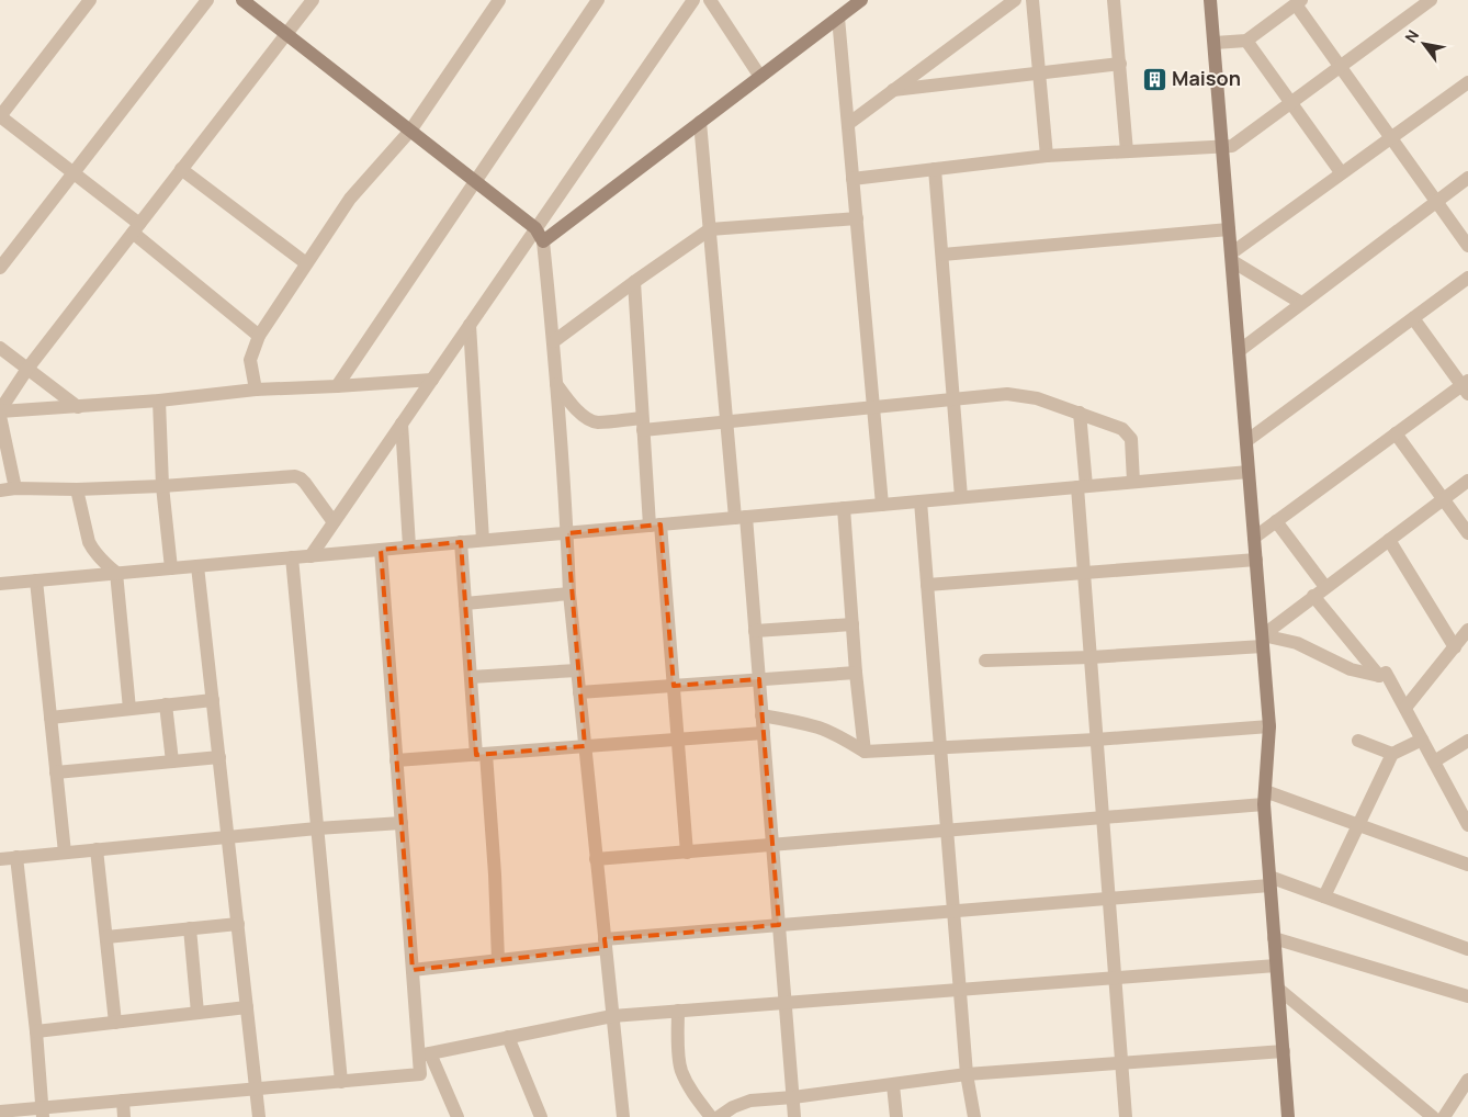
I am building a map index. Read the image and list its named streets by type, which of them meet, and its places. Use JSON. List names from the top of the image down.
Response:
{
  "places": {
    "building": ["Maison"]
  },
  "north": "top left"
}
